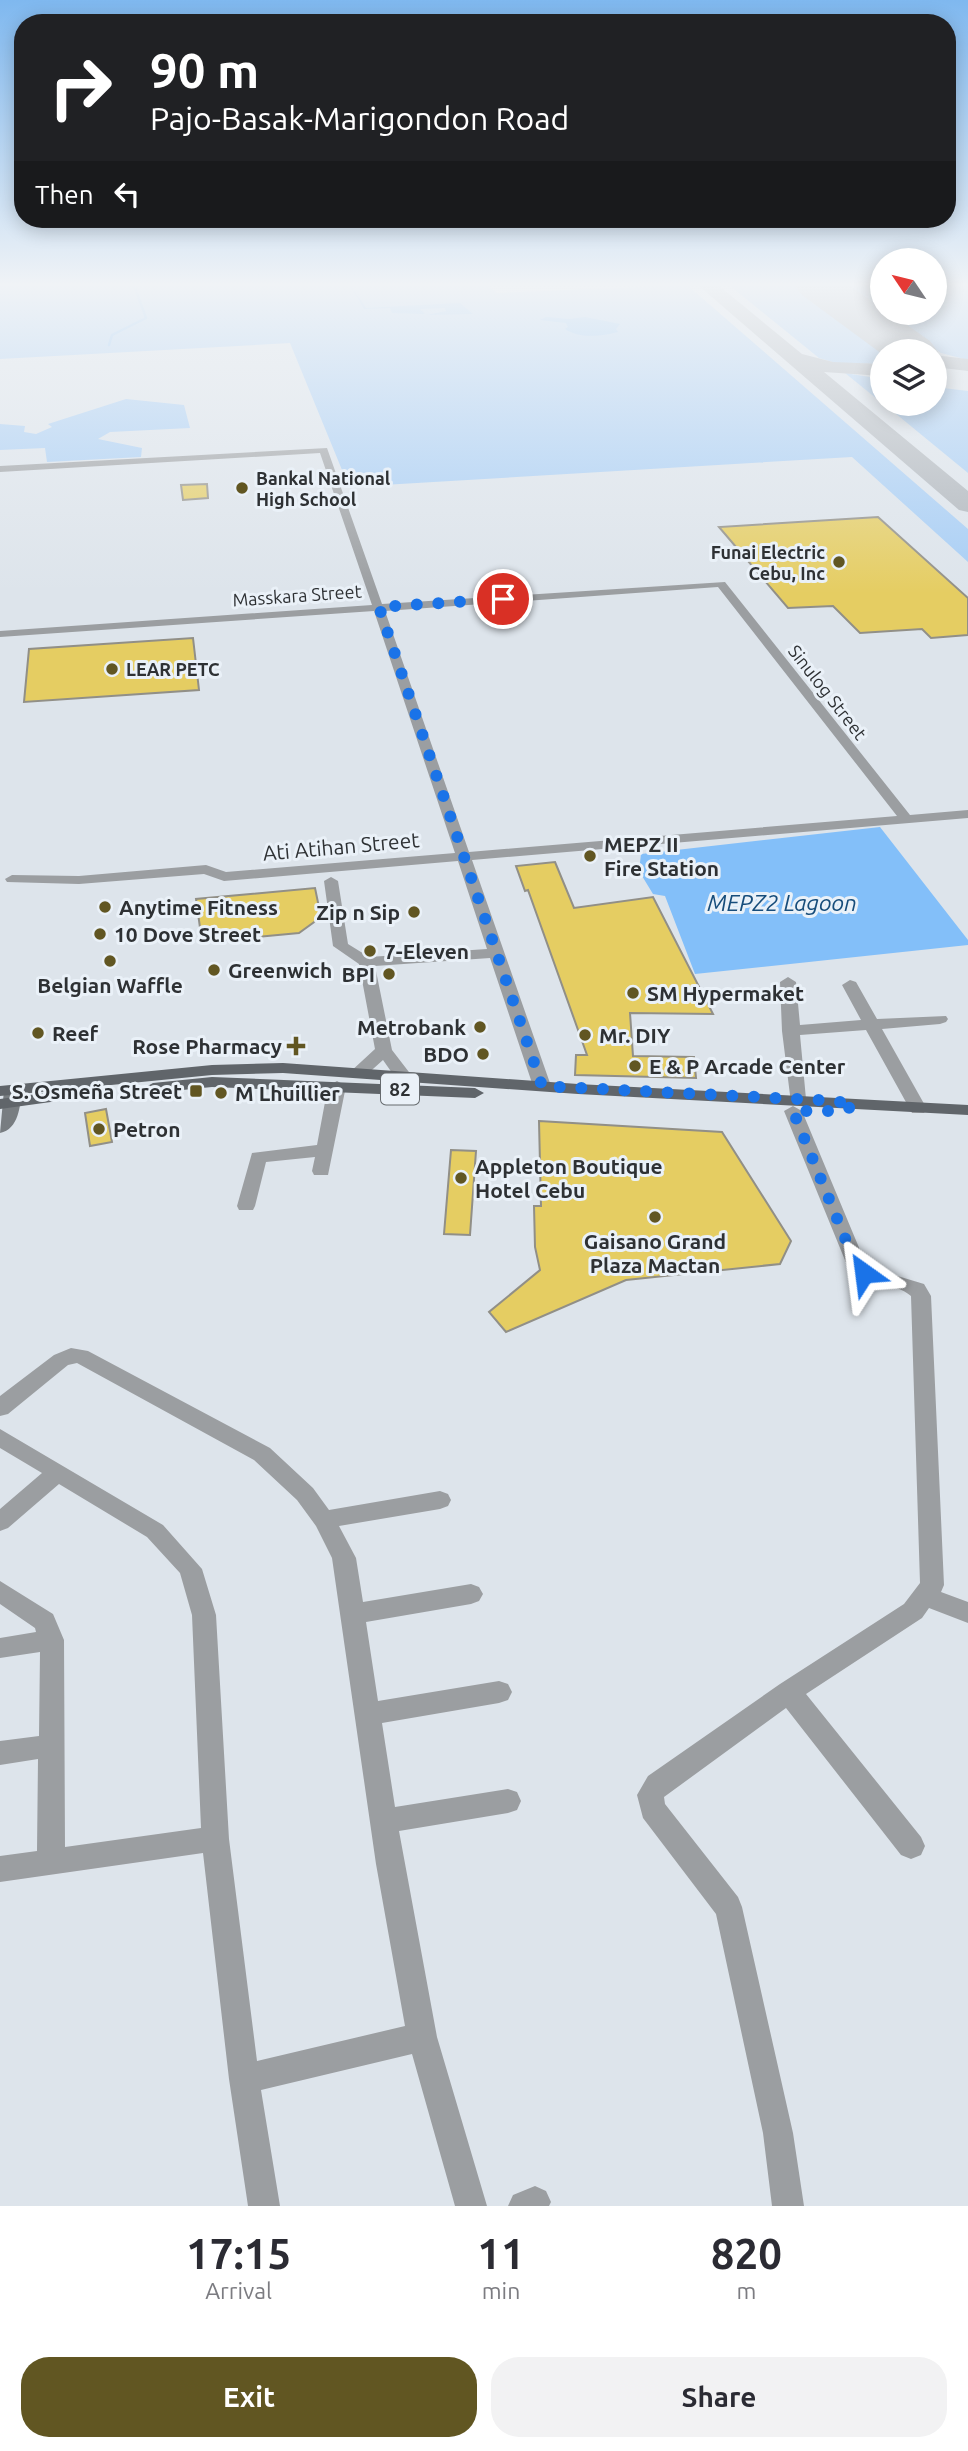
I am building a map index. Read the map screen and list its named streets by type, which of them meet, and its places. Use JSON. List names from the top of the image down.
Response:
{
  "streets": {
    "main road": ["82"],
    "street": ["Masskara Street", "Sinulog Street", "Ati Atihan Street"]
  },
  "crossings": [
    ["Masskara Street", "Sinulog Street"],
    ["Sinulog Street", "Ati Atihan Street"]
  ],
  "water": ["MEPZ2 Lagoon"],
  "places": {
    "other": [
      "Bankal National High School",
      "Funai Electric Cebu, Inc",
      "LEAR PETC",
      "MEPZ II Fire Station",
      "Anytime Fitness",
      "Zip n Sip",
      "10 Dove Street",
      "7-Eleven",
      "Belgian Waffle",
      "Greenwich",
      "BPI",
      "SM Hypermaket",
      "Metrobank",
      "Reef",
      "Mr. DIY",
      "BDO",
      "E & P Arcade Center",
      "M Lhuillier",
      "Petron",
      "Appleton Boutique Hotel Cebu",
      "Gaisano Grand Plaza Mactan"
    ],
    "health": ["Rose Pharmacy"],
    "transit": ["S. Osmeña Street"]
  },
  "north": "top left",
  "page": {
    "turn": ["90 m", "Pajo-Basak-Marigondon Road"],
    "then": "Then",
    "eta": [
      "17:15",
      "Arrival",
      "11",
      "min",
      "820",
      "m"
    ],
    "buttons": ["Exit", "Share"]
  }
}
